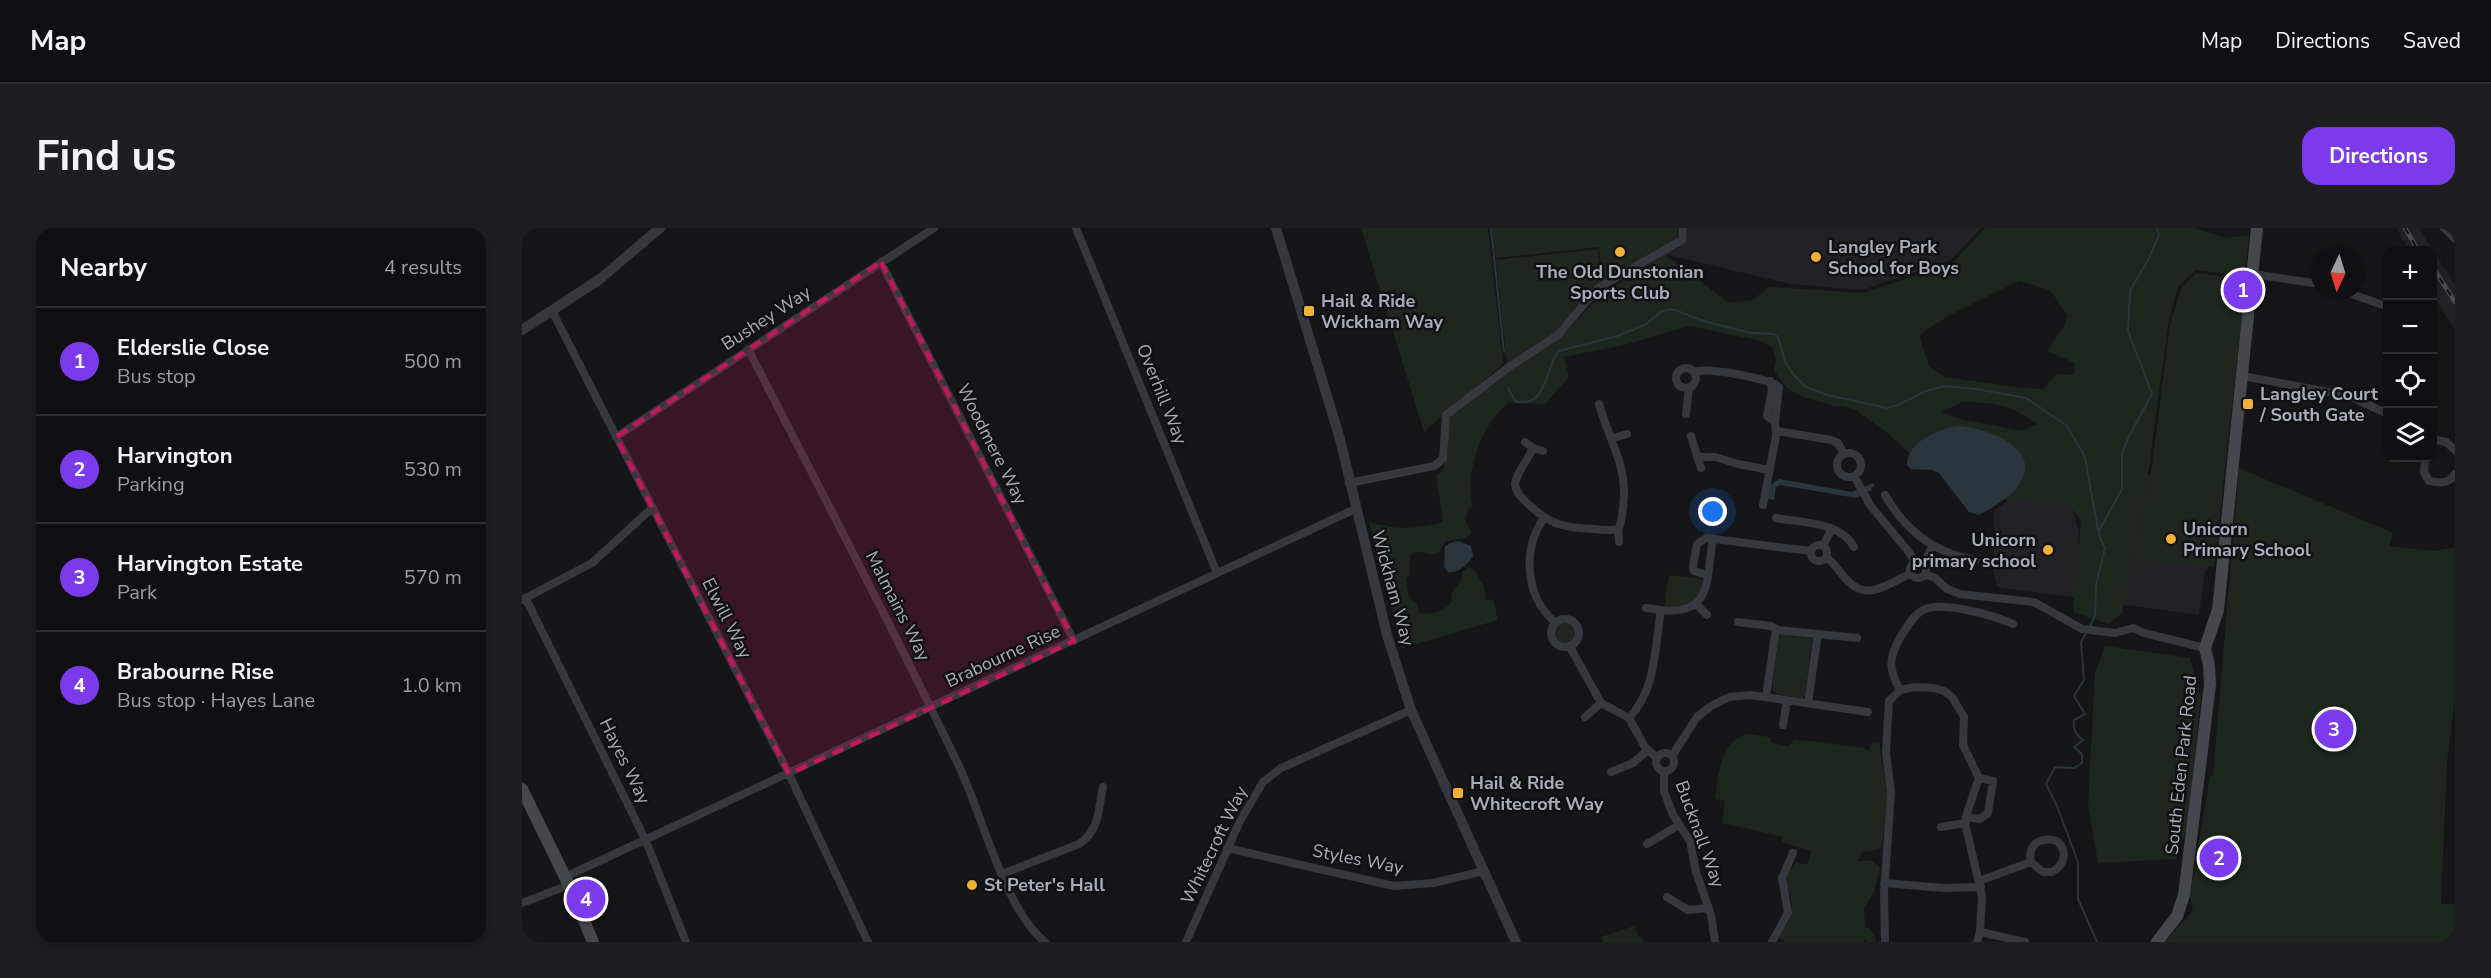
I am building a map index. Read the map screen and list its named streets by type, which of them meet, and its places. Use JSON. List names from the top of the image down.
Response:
{
  "streets": {
    "main road": ["South Eden Park Road"],
    "street": [
      "Bushey Way",
      "Overhill Way",
      "Woodmere Way",
      "Wickham Way",
      "Malmains Way",
      "Elwill Way",
      "Brabourne Rise",
      "Hayes Way",
      "Bucknall Way",
      "Whitecroft Way",
      "Styles Way"
    ]
  },
  "crossings": [
    ["Bushey Way", "Woodmere Way"],
    ["Bushey Way", "Malmains Way"],
    ["Bushey Way", "Elwill Way"],
    ["Overhill Way", "Brabourne Rise"],
    ["Woodmere Way", "Brabourne Rise"],
    ["Wickham Way", "Brabourne Rise"],
    ["Wickham Way", "Whitecroft Way"],
    ["Wickham Way", "Styles Way"],
    ["Malmains Way", "Brabourne Rise"],
    ["Elwill Way", "Brabourne Rise"],
    ["Brabourne Rise", "Hayes Way"],
    ["Whitecroft Way", "Styles Way"]
  ],
  "places": {
    "other": [
      "The Old Dunstonian Sports Club",
      "Langley Park School for Boys",
      "Unicorn Primary School",
      "Unicorn primary school",
      "St Peter's Hall"
    ],
    "transit": ["Hail & Ride Wickham Way", "Langley Court / South Gate", "Hail & Ride Whitecroft Way"]
  },
  "north": "bottom",
  "page": {
    "header": "Map",
    "nav": ["Map", "Directions", "Saved"],
    "buttons": "Directions",
    "title": "Find us",
    "heading": ["Nearby", "4 results"],
    "map_buttons": ["+", "−"],
    "pins": [
      "1",
      "3",
      "2",
      "4"
    ],
    "list": [
      {
        "mark": "1",
        "name": "Elderslie Close",
        "note": "Bus stop",
        "value": "500 m"
      },
      {
        "mark": "2",
        "name": "Harvington",
        "note": "Parking",
        "value": "530 m"
      },
      {
        "mark": "3",
        "name": "Harvington Estate",
        "note": "Park",
        "value": "570 m"
      },
      {
        "mark": "4",
        "name": "Brabourne Rise",
        "note": "Bus stop · Hayes Lane",
        "value": "1.0 km"
      }
    ]
  }
}
